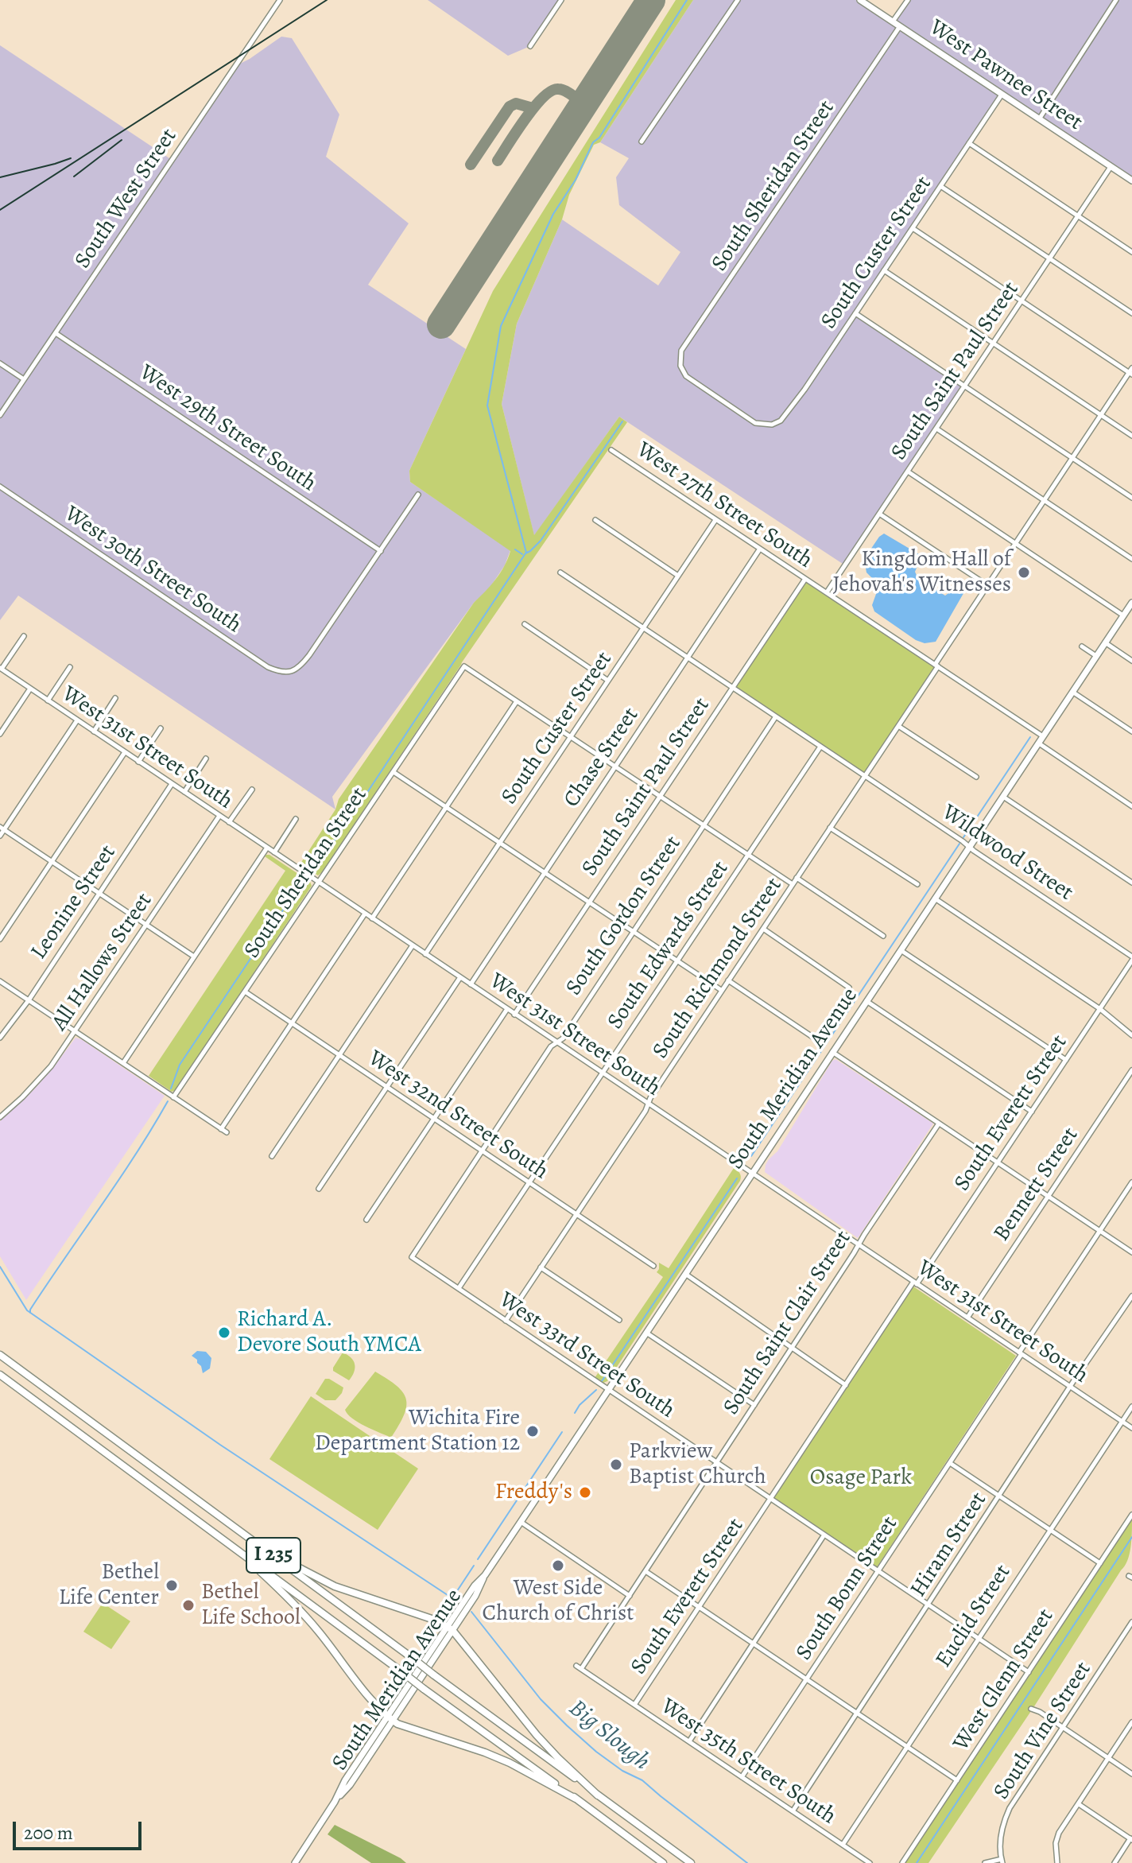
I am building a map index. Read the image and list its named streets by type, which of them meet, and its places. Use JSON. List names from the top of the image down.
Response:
{
  "streets": {
    "highway": ["I 235"],
    "main road": ["West Pawnee Street", "South Meridian Avenue"],
    "street": [
      "South Sheridan Street",
      "South West Street",
      "South Custer Street",
      "South Saint Paul Street",
      "West 29th Street South",
      "West 27th Street South",
      "West 30th Street South",
      "West 31st Street South",
      "Chase Street",
      "Wildwood Street",
      "Leonine Street",
      "South Gordon Street",
      "South Edwards Street",
      "All Hallows Street",
      "South Richmond Street",
      "South Everett Street",
      "West 32nd Street South",
      "Bennett Street",
      "South Saint Clair Street",
      "West 33rd Street South",
      "Hiram Street",
      "South Bonn Street",
      "Euclid Street",
      "West Glenn Street",
      "South Vine Street",
      "West 35th Street South"
    ]
  },
  "crossings": [
    ["West Pawnee Street", "South Sheridan Street"],
    ["West Pawnee Street", "South Custer Street"],
    ["West Pawnee Street", "South Saint Paul Street"],
    ["South Sheridan Street", "South Custer Street"],
    ["South Sheridan Street", "West 31st Street South"],
    ["South Sheridan Street", "West 32nd Street South"],
    ["South West Street", "West 29th Street South"],
    ["South Custer Street", "West 27th Street South"],
    ["South Custer Street", "West 31st Street South"],
    ["South Custer Street", "Wildwood Street"],
    ["South Saint Paul Street", "West 27th Street South"],
    ["South Saint Paul Street", "West 31st Street South"],
    ["South Saint Paul Street", "Wildwood Street"],
    ["West 29th Street South", "West 30th Street South"],
    ["West 27th Street South", "Chase Street"],
    ["West 27th Street South", "South Richmond Street"],
    ["West 27th Street South", "South Meridian Avenue"],
    ["West 31st Street South", "Chase Street"],
    ["West 31st Street South", "Leonine Street"],
    ["West 31st Street South", "South Gordon Street"],
    ["West 31st Street South", "South Edwards Street"],
    ["West 31st Street South", "All Hallows Street"],
    ["West 31st Street South", "South Richmond Street"],
    ["West 31st Street South", "South Meridian Avenue"],
    ["West 31st Street South", "South Everett Street"],
    ["West 31st Street South", "Bennett Street"],
    ["West 31st Street South", "South Saint Clair Street"],
    ["West 31st Street South", "Hiram Street"],
    ["West 31st Street South", "South Bonn Street"],
    ["West 31st Street South", "Euclid Street"],
    ["Chase Street", "Wildwood Street"],
    ["Wildwood Street", "South Gordon Street"],
    ["Wildwood Street", "South Edwards Street"],
    ["Wildwood Street", "South Richmond Street"],
    ["Wildwood Street", "South Meridian Avenue"],
    ["Wildwood Street", "South Everett Street"],
    ["South Gordon Street", "West 32nd Street South"],
    ["South Gordon Street", "West 33rd Street South"],
    ["South Edwards Street", "West 32nd Street South"],
    ["South Edwards Street", "West 33rd Street South"],
    ["South Richmond Street", "West 32nd Street South"],
    ["South Richmond Street", "West 33rd Street South"],
    ["South Meridian Avenue", "West 33rd Street South"],
    ["South Everett Street", "West 33rd Street South"],
    ["South Everett Street", "West 35th Street South"],
    ["South Saint Clair Street", "West 33rd Street South"],
    ["South Saint Clair Street", "West 35th Street South"],
    ["West 33rd Street South", "Hiram Street"],
    ["West 33rd Street South", "South Bonn Street"],
    ["West 33rd Street South", "Euclid Street"],
    ["West 33rd Street South", "West Glenn Street"],
    ["Hiram Street", "West 35th Street South"],
    ["South Bonn Street", "West 35th Street South"],
    ["Euclid Street", "West 35th Street South"]
  ],
  "water": ["Big Slough"],
  "parks": ["Osage Park"],
  "places": [
    "Kingdom Hall of Jehovah's Witnesses",
    "Richard A. Devore South YMCA",
    "Wichita Fire Department Station 12",
    "Parkview Baptist Church",
    "Freddy's",
    "West Side Church of Christ",
    "Bethel Life Center",
    "Bethel Life School"
  ],
  "scale_bar": "200 m"
}
